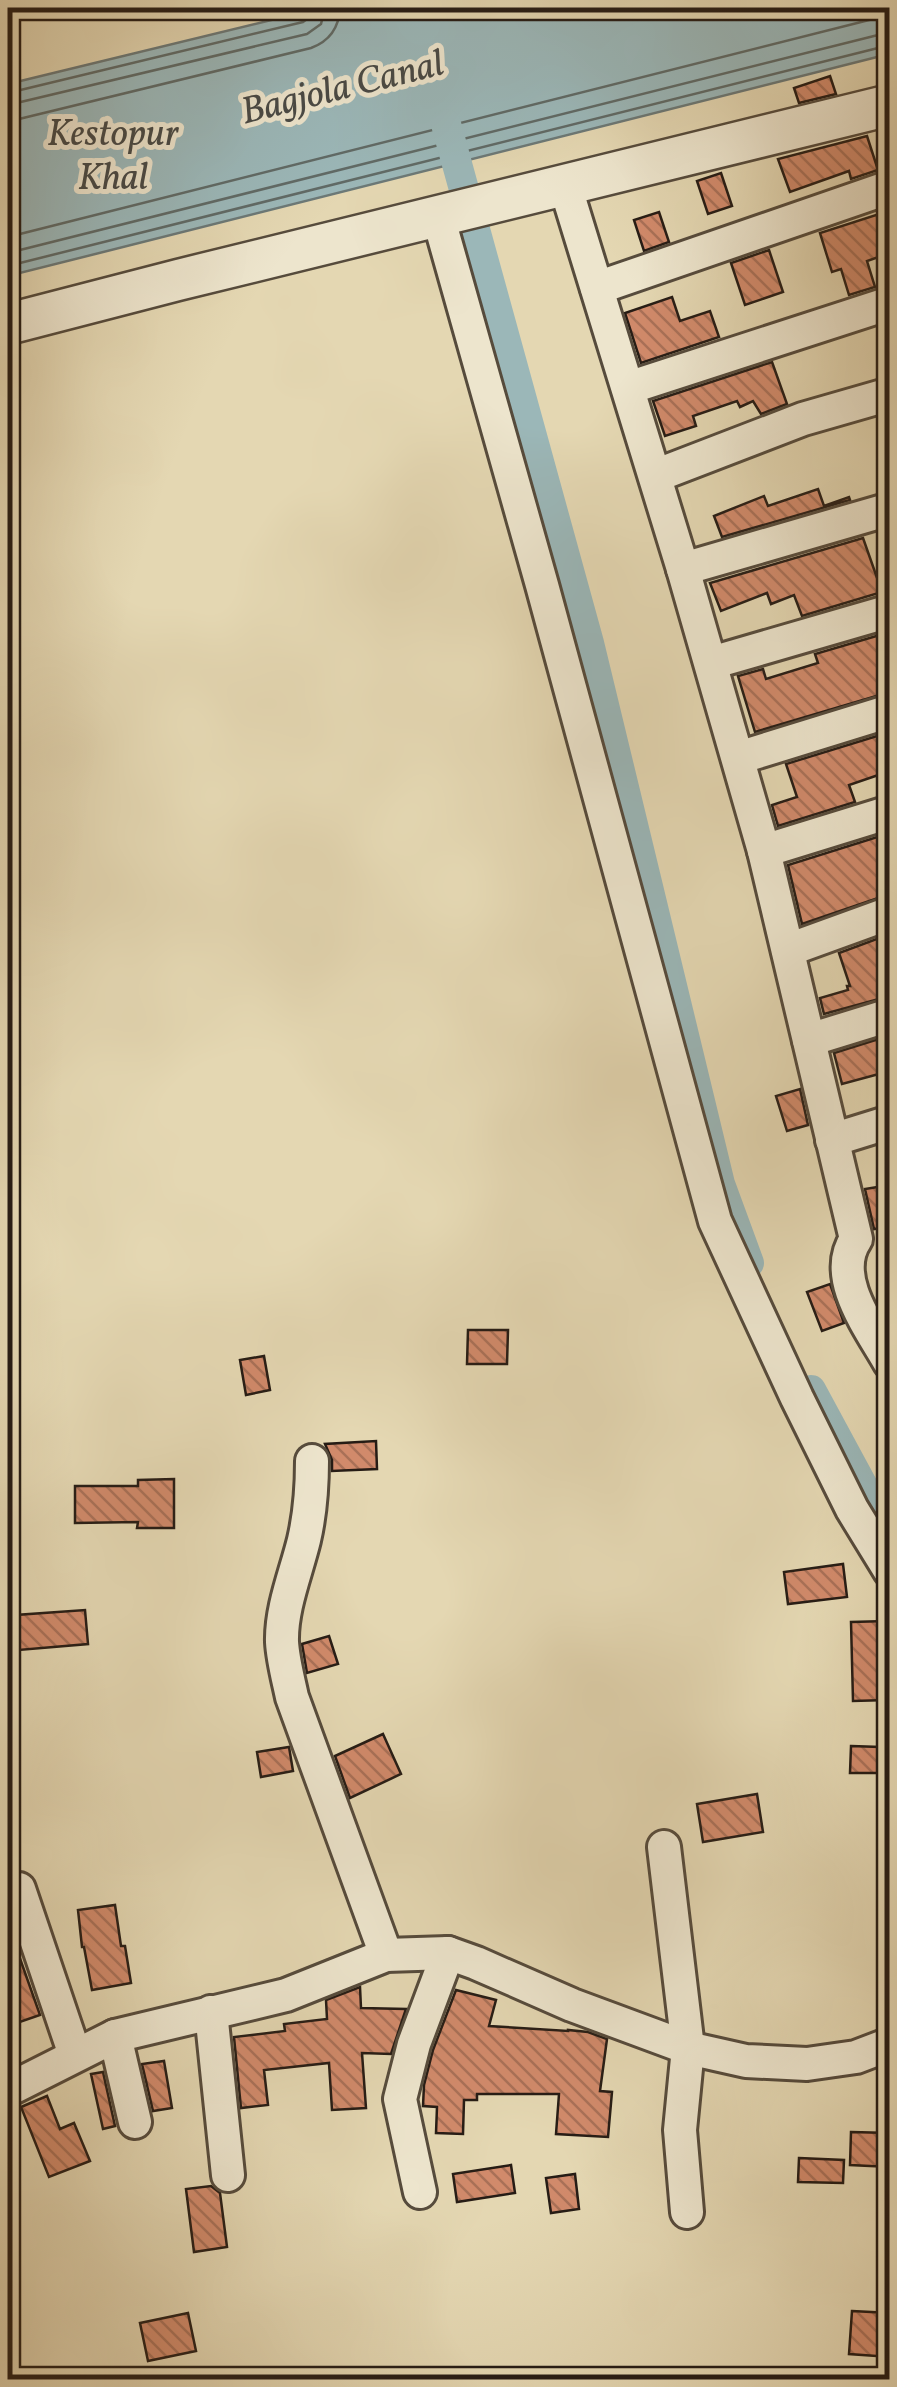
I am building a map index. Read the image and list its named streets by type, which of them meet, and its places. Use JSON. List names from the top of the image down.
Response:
{
  "water": ["Bagjola Canal", "Kestopur Khal"]
}
